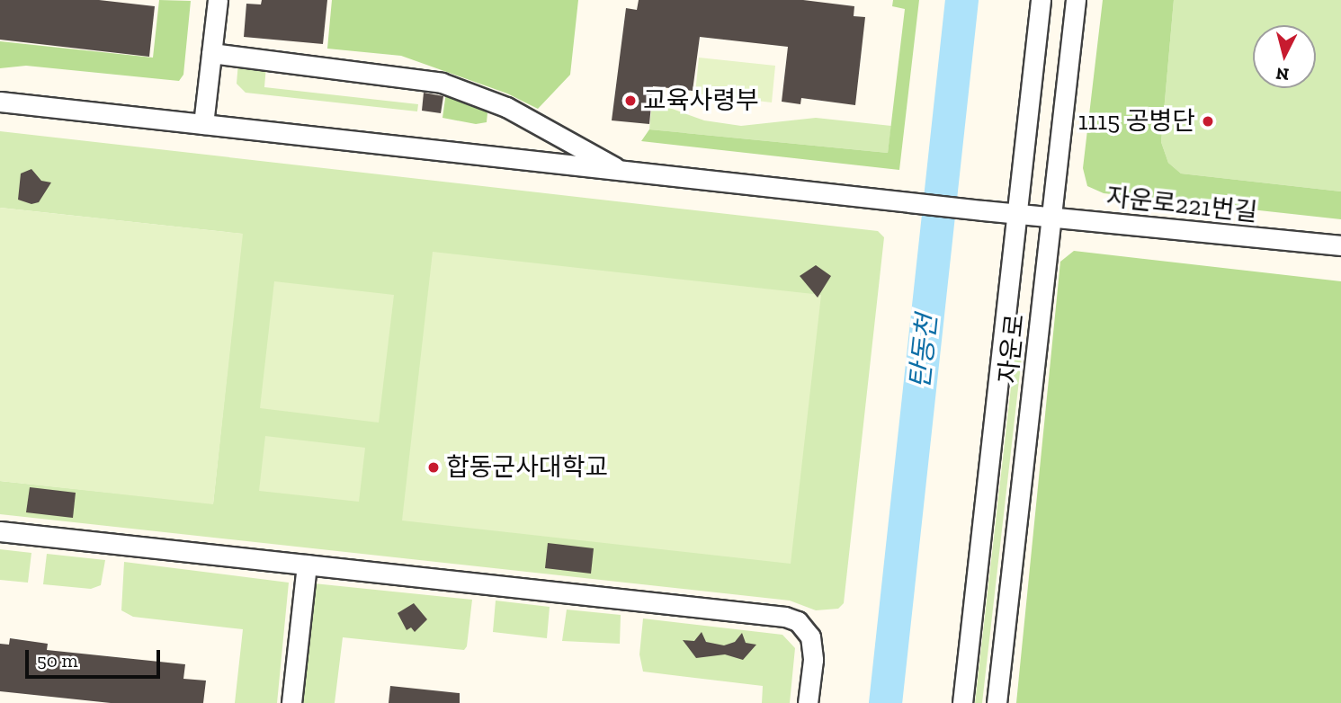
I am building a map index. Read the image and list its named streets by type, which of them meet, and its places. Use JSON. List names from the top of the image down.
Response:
{
  "streets": {
    "street": ["자운로221번길", "자운로"]
  },
  "crossings": [
    ["자운로221번길", "자운로"]
  ],
  "water": ["탄동천"],
  "places": ["교육사령부", "1115 공병단", "합동군사대학교"],
  "scale_bar": "50 m",
  "north": "bottom"
}
